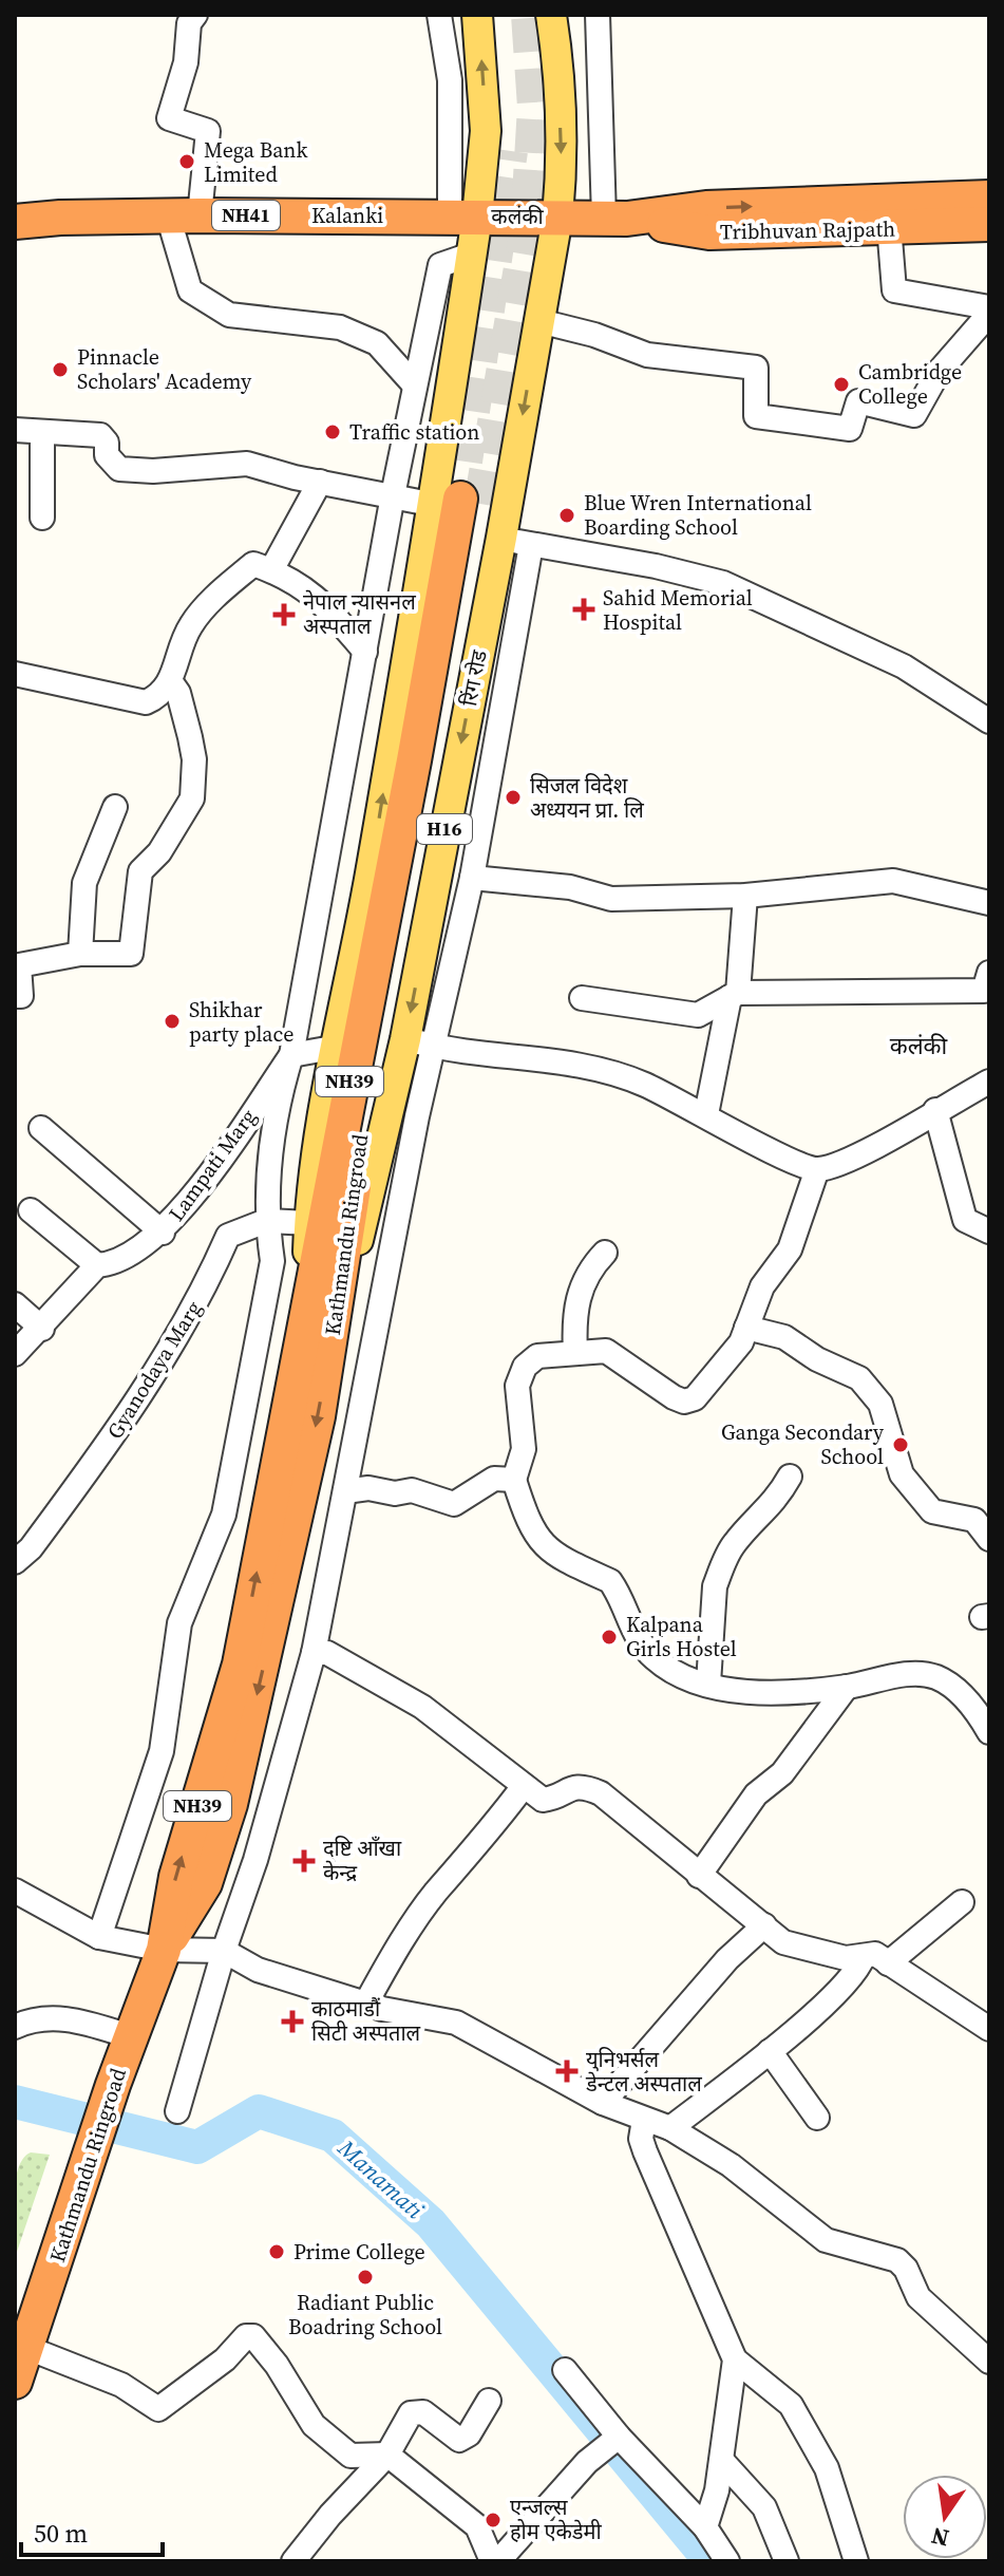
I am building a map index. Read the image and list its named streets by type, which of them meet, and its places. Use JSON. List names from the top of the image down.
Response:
{
  "streets": {
    "highway": [
      "NH41",
      "Kalanki",
      "कलंकी",
      "Tribhuvan Rajpath",
      "NH39",
      "Kathmandu Ringroad"
    ],
    "main road": ["रिंग रोड", "H16"],
    "street": ["Lampati Marg", "Gyanodaya Marg"]
  },
  "crossings": [
    ["Kalanki", "कलंकी"],
    ["कलंकी", "Tribhuvan Rajpath"],
    ["कलंकी", "रिंग रोड"],
    ["Tribhuvan Rajpath", "रिंग रोड"],
    ["रिंग रोड", "Kathmandu Ringroad"]
  ],
  "districts": ["कलंकी"],
  "water": ["Manamati"],
  "places": {
    "other": [
      "Mega Bank Limited",
      "Pinnacle Scholars' Academy",
      "Cambridge College",
      "Traffic station",
      "Blue Wren International Boarding School",
      "सिजल विदेश अध्ययन प्रा. लि",
      "Shikhar party place",
      "Ganga Secondary School",
      "Kalpana Girls Hostel",
      "Prime College",
      "Radiant Public Boadring School",
      "एन्जल्स होम एकेडेमी"
    ],
    "health": [
      "Sahid Memorial Hospital",
      "नेपाल न्यासनल अस्पताल",
      "द्ष्टि आँखा केन्द्र",
      "काठमाडौं सिटी अस्पताल",
      "युनिभर्सल डेन्टल अस्पताल"
    ]
  },
  "scale_bar": "50 m",
  "north": "bottom"
}
